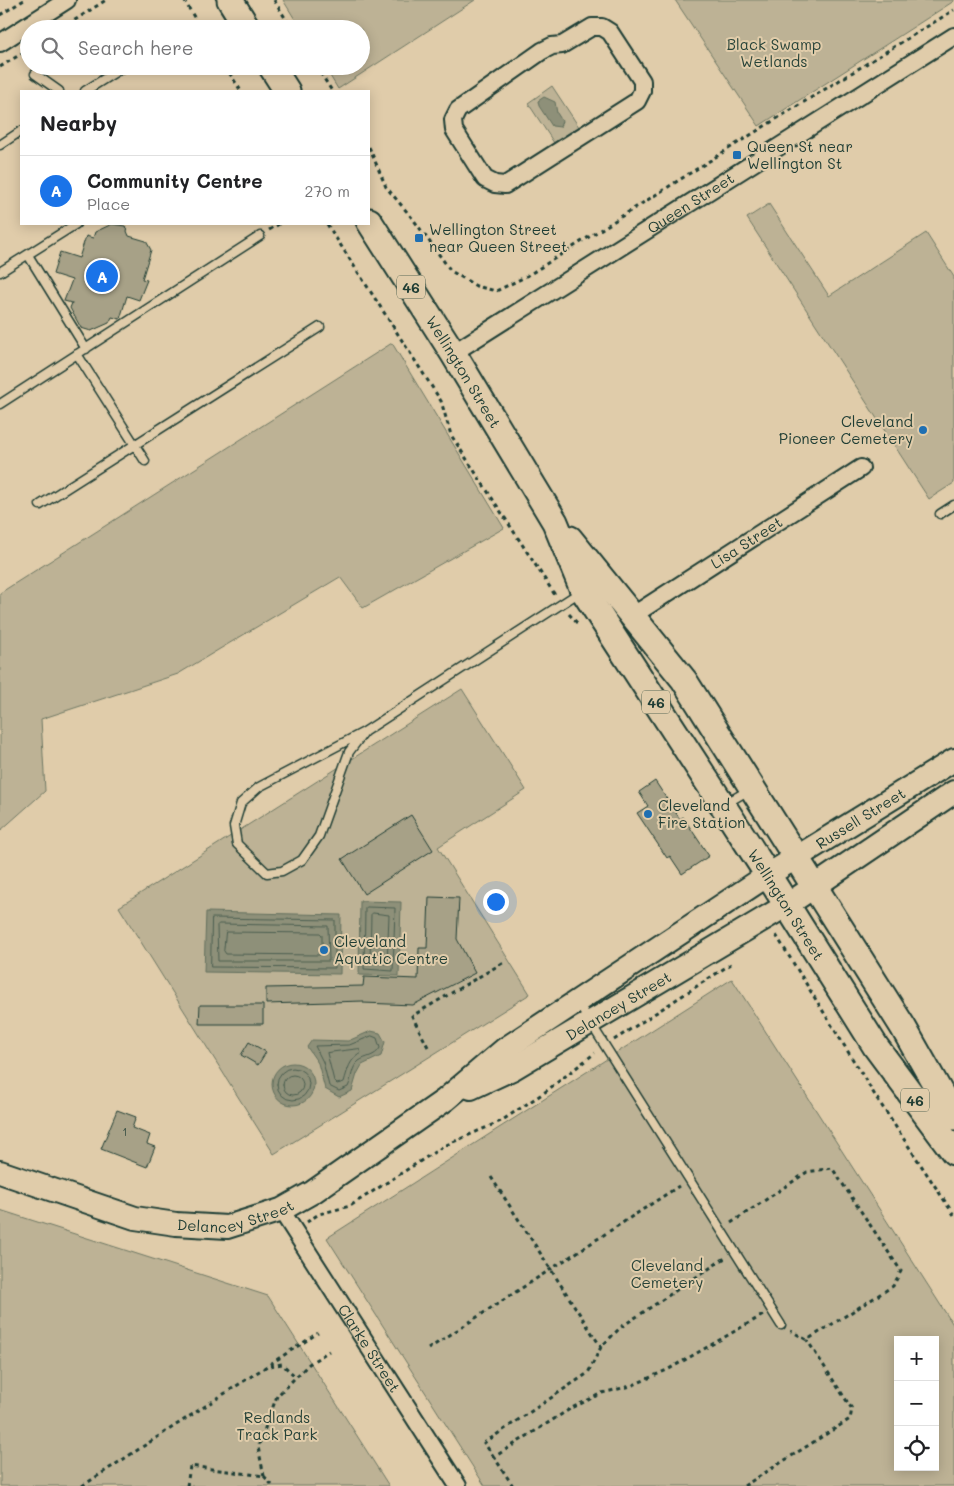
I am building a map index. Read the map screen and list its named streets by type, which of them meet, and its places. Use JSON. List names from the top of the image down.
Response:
{
  "streets": {
    "main road": [
      "46",
      "Wellington Street",
      "Russell Street",
      "Delancey Street"
    ],
    "street": ["Queen Street", "Lisa Street", "Clarke Street"]
  },
  "crossings": [
    ["Queen Street", "Wellington Street"],
    ["Wellington Street", "Lisa Street"],
    ["Wellington Street", "Russell Street"],
    ["Wellington Street", "Delancey Street"],
    ["Russell Street", "Delancey Street"],
    ["Delancey Street", "Clarke Street"]
  ],
  "parks": ["Black Swamp Wetlands", "Cleveland Cemetery", "Redlands Track Park"],
  "places": {
    "transit": ["Queen St near Wellington St", "Wellington Street near Queen Street"],
    "other": ["Cleveland Pioneer Cemetery", "Cleveland Fire Station", "Cleveland Aquatic Centre"]
  },
  "house_numbers": ["1"],
  "page": {
    "search": "Search here",
    "heading": "Nearby",
    "list": [
      {
        "mark": "A",
        "name": "Community Centre",
        "note": "Place",
        "value": "270 m"
      }
    ],
    "pins": "A",
    "map_buttons": ["+", "−"]
  }
}
